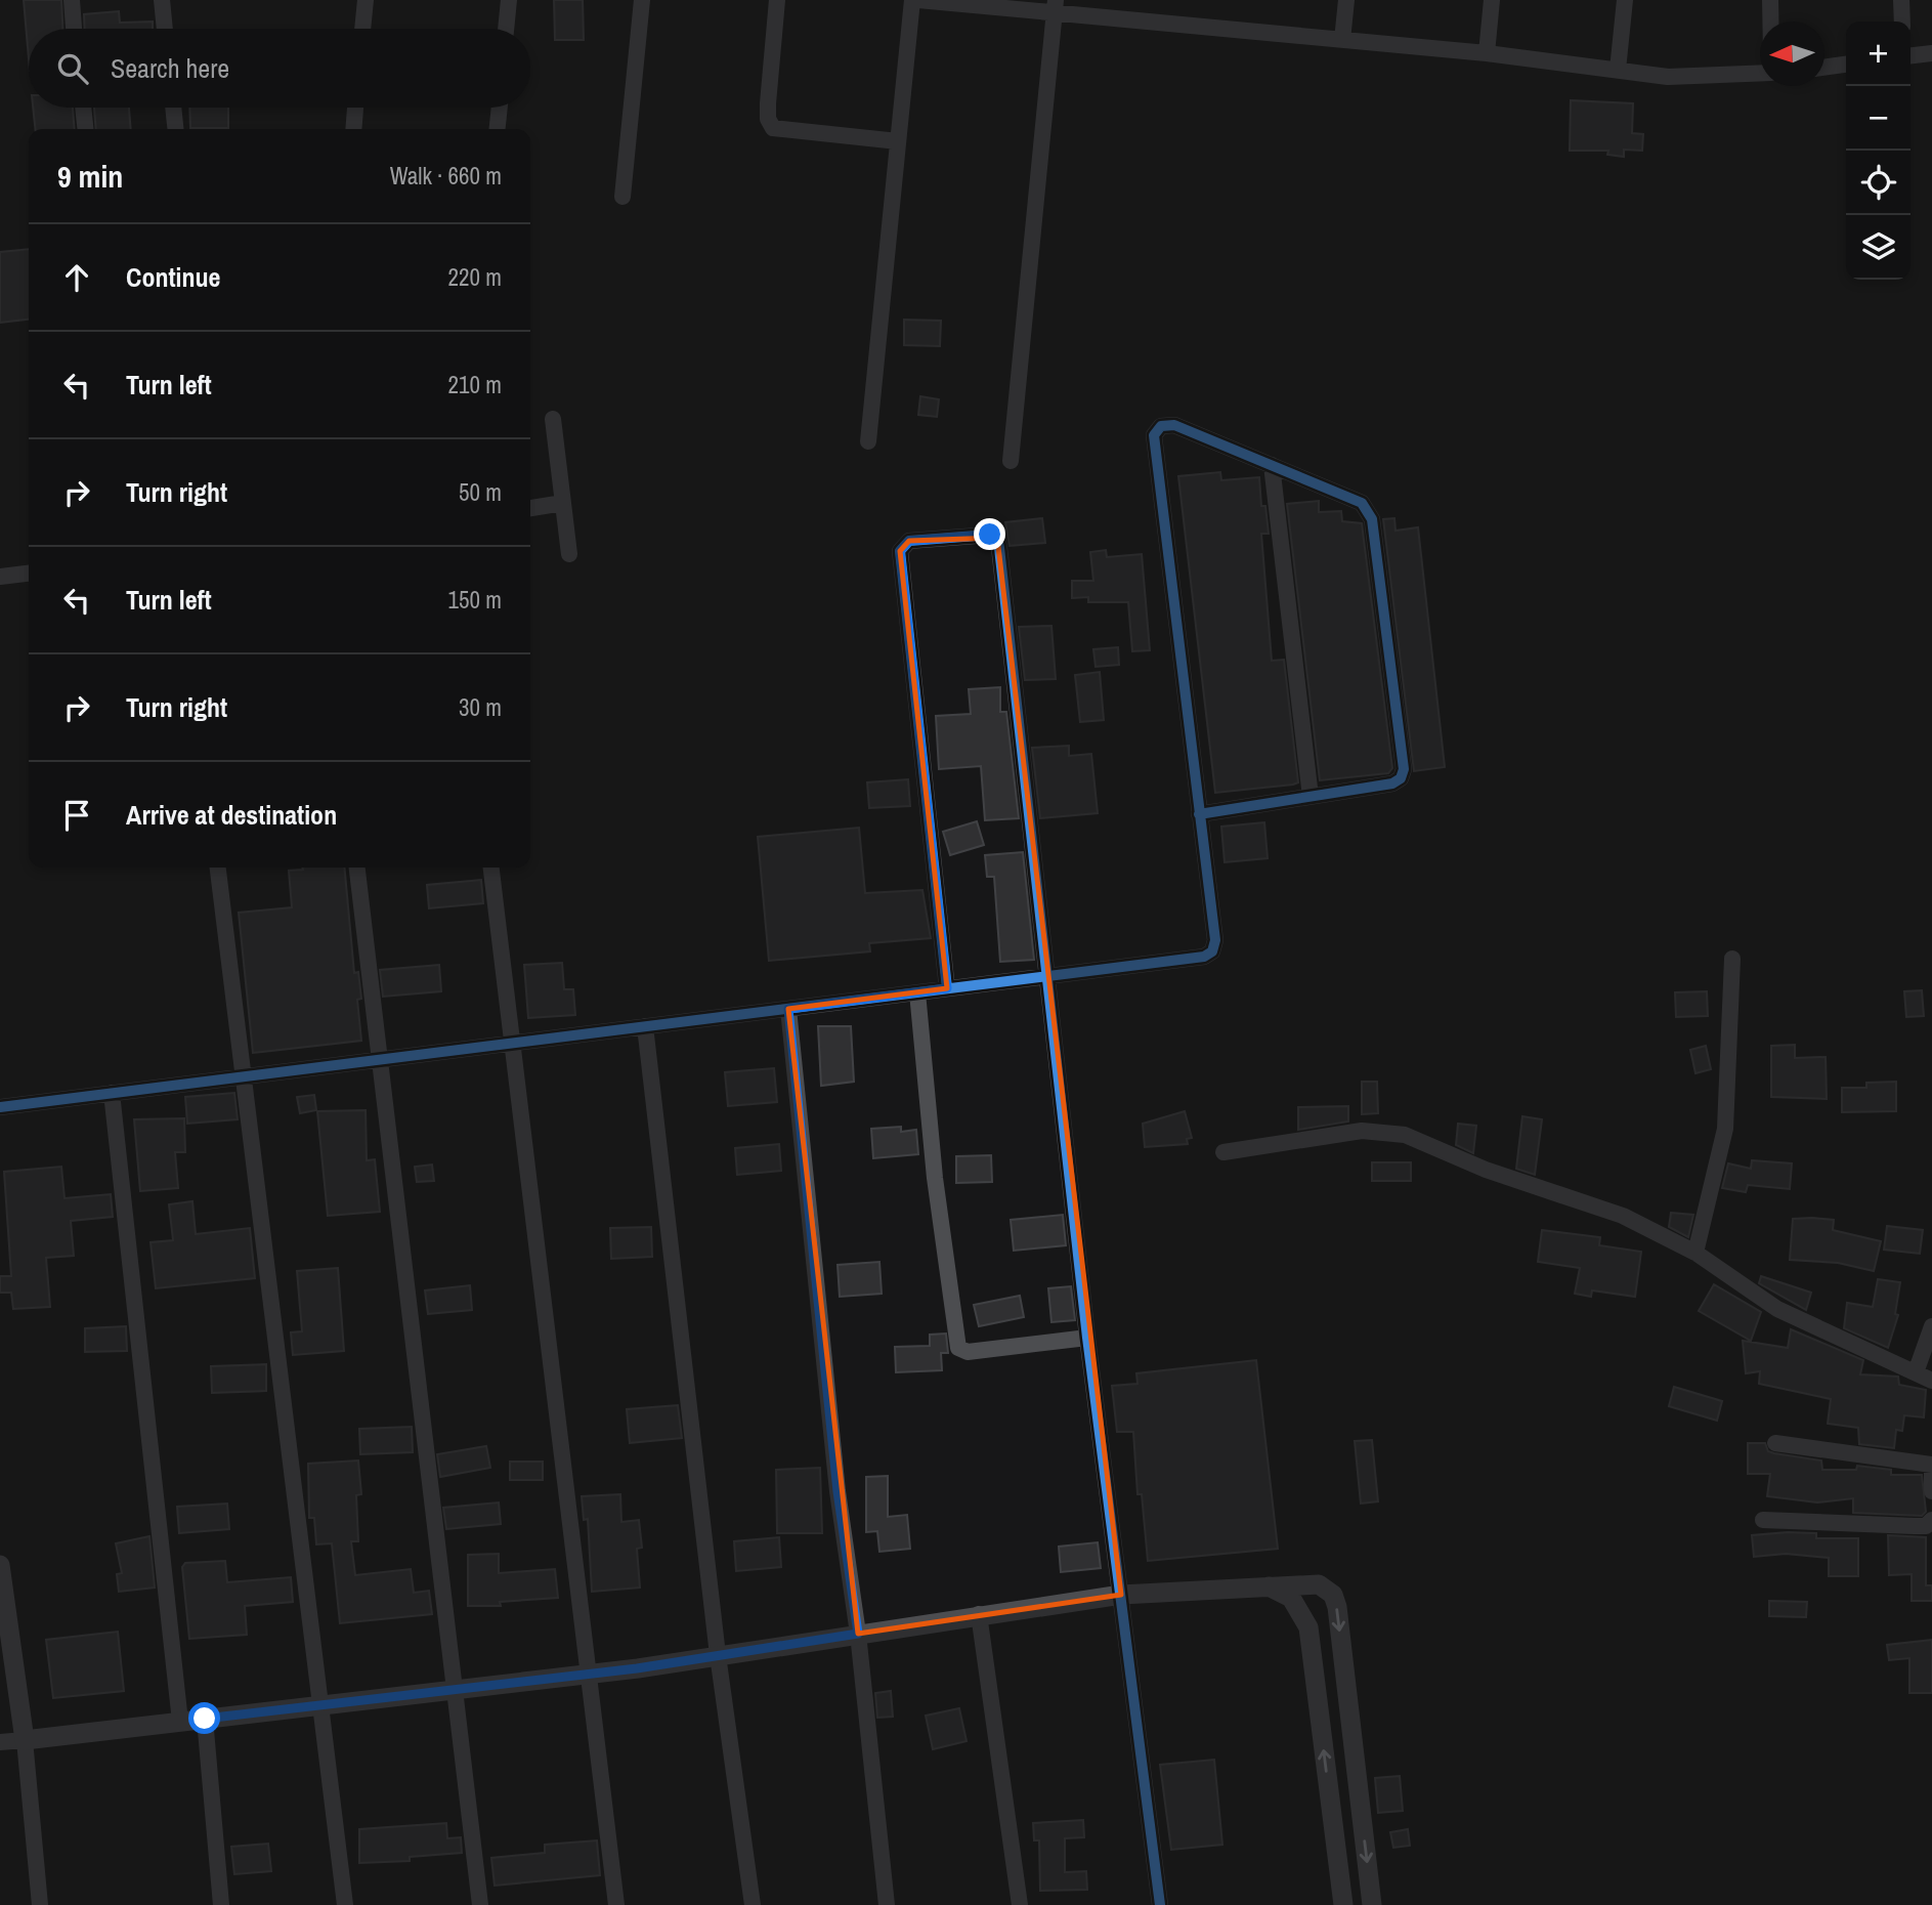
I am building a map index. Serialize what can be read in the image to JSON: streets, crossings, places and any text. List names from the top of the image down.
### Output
{
  "north": "left",
  "page": {
    "map_buttons": ["+", "−"],
    "search": "Search here",
    "heading": ["9 min", "Walk · 660 m"],
    "list": [
      ["Continue", "220 m"],
      ["Turn left", "210 m"],
      ["Turn right", "50 m"],
      ["Turn left", "150 m"],
      ["Turn right", "30 m"],
      "Arrive at destination"
    ]
  }
}
